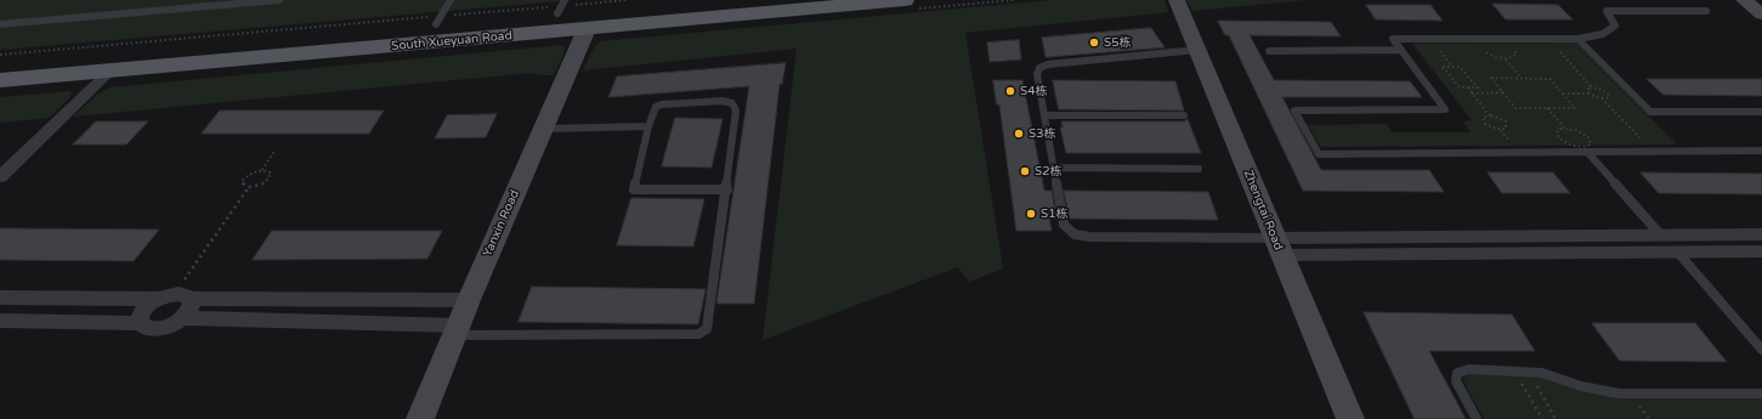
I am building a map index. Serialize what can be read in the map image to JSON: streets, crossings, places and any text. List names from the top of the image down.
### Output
{
  "streets": {
    "main road": ["South Xueyuan Road"],
    "street": ["Zhengtai Road", "Yanxin Road"]
  },
  "crossings": [
    ["South Xueyuan Road", "Yanxin Road"]
  ],
  "places": [
    "S5栋",
    "S4栋",
    "S3栋",
    "S2栋",
    "S1栋"
  ]
}
